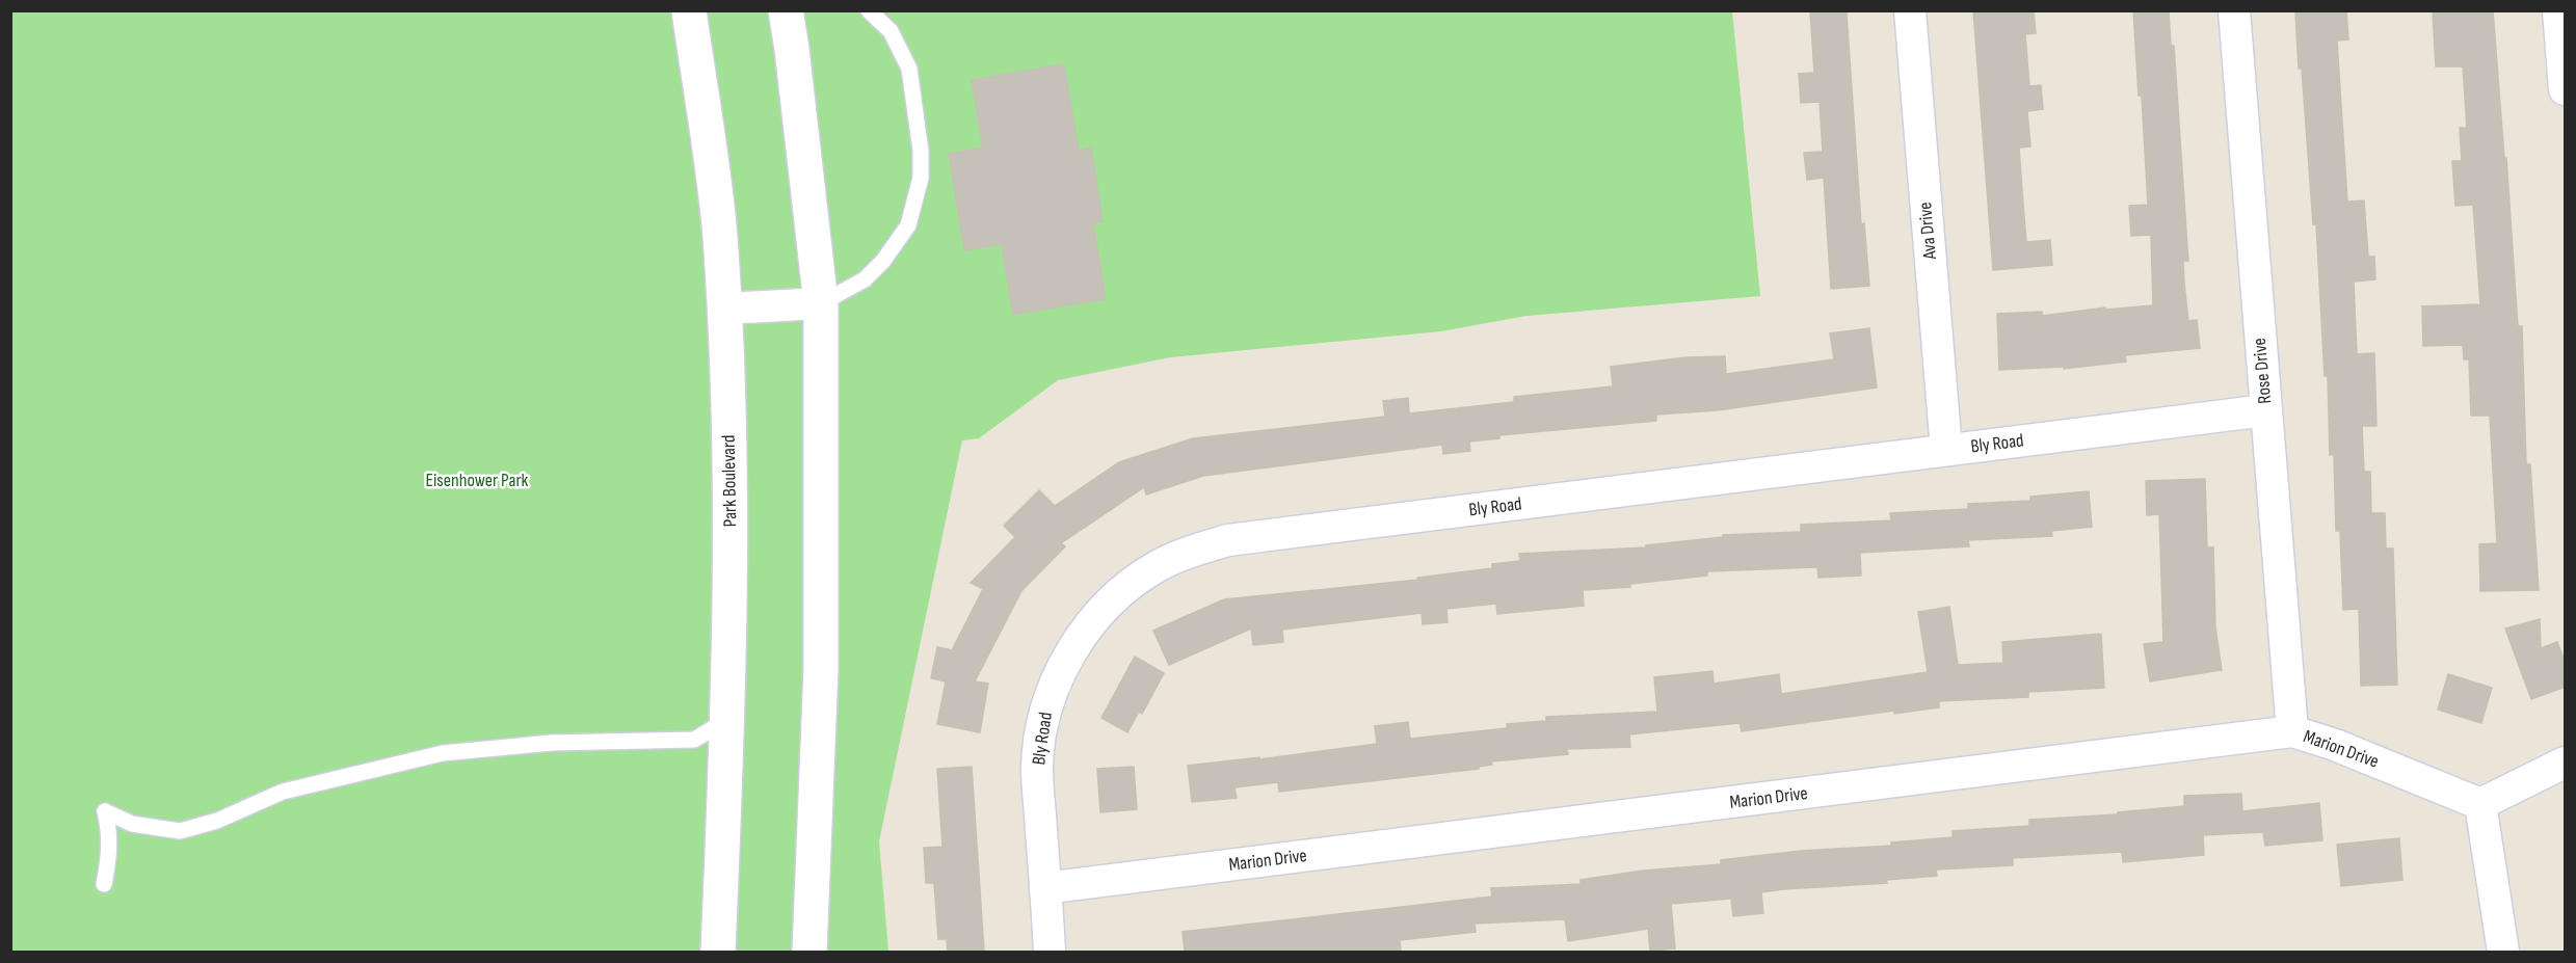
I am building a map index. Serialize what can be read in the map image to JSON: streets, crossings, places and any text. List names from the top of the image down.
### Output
{
  "streets": {
    "street": [
      "Ava Drive",
      "Rose Drive",
      "Bly Road",
      "Park Boulevard",
      "Marion Drive"
    ]
  },
  "crossings": [
    ["Ava Drive", "Bly Road"],
    ["Rose Drive", "Bly Road"],
    ["Rose Drive", "Marion Drive"],
    ["Bly Road", "Marion Drive"]
  ],
  "parks": ["Eisenhower Park"]
}
